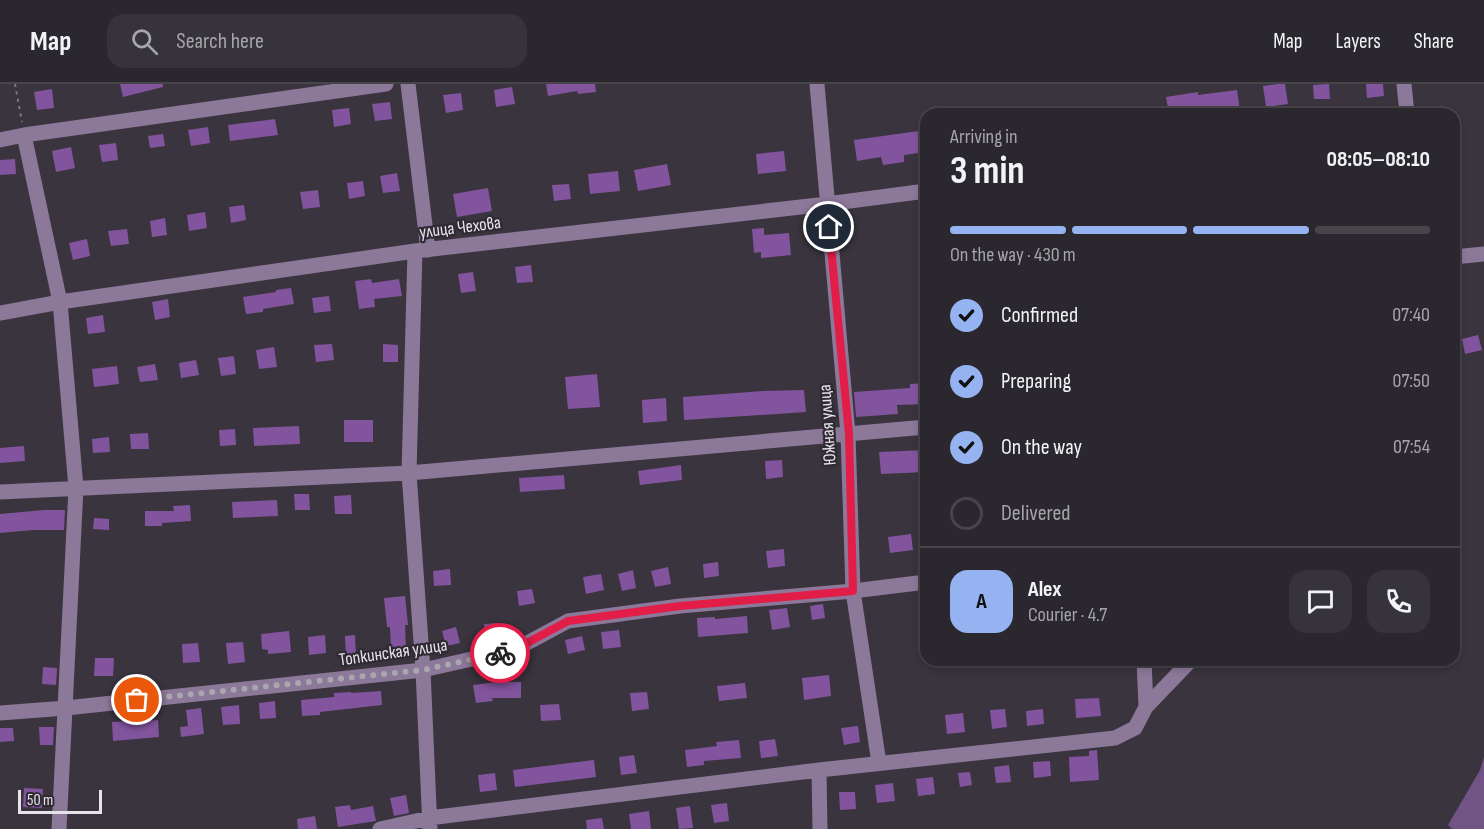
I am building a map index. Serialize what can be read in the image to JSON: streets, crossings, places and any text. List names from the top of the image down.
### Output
{
  "streets": {
    "street": ["улица Чехова", "Южная улица", "Топкинская улица"]
  },
  "crossings": [
    ["улица Чехова", "Южная улица"],
    ["Южная улица", "Топкинская улица"]
  ],
  "scale_bar": "50 m",
  "page": {
    "header": "Map",
    "search": "Search here",
    "nav": ["Map", "Layers", "Share"],
    "heading": ["3 min", "Arriving in", "08:05–08:10"],
    "panel": ["Alex", "Courier · 4.7"],
    "bar": "On the way · 430 m",
    "list": [
      ["Confirmed", "07:40"],
      ["Preparing", "07:50"],
      ["On the way", "07:54"],
      "Delivered"
    ],
    "round": "A",
    "scale": "50 m"
  }
}
